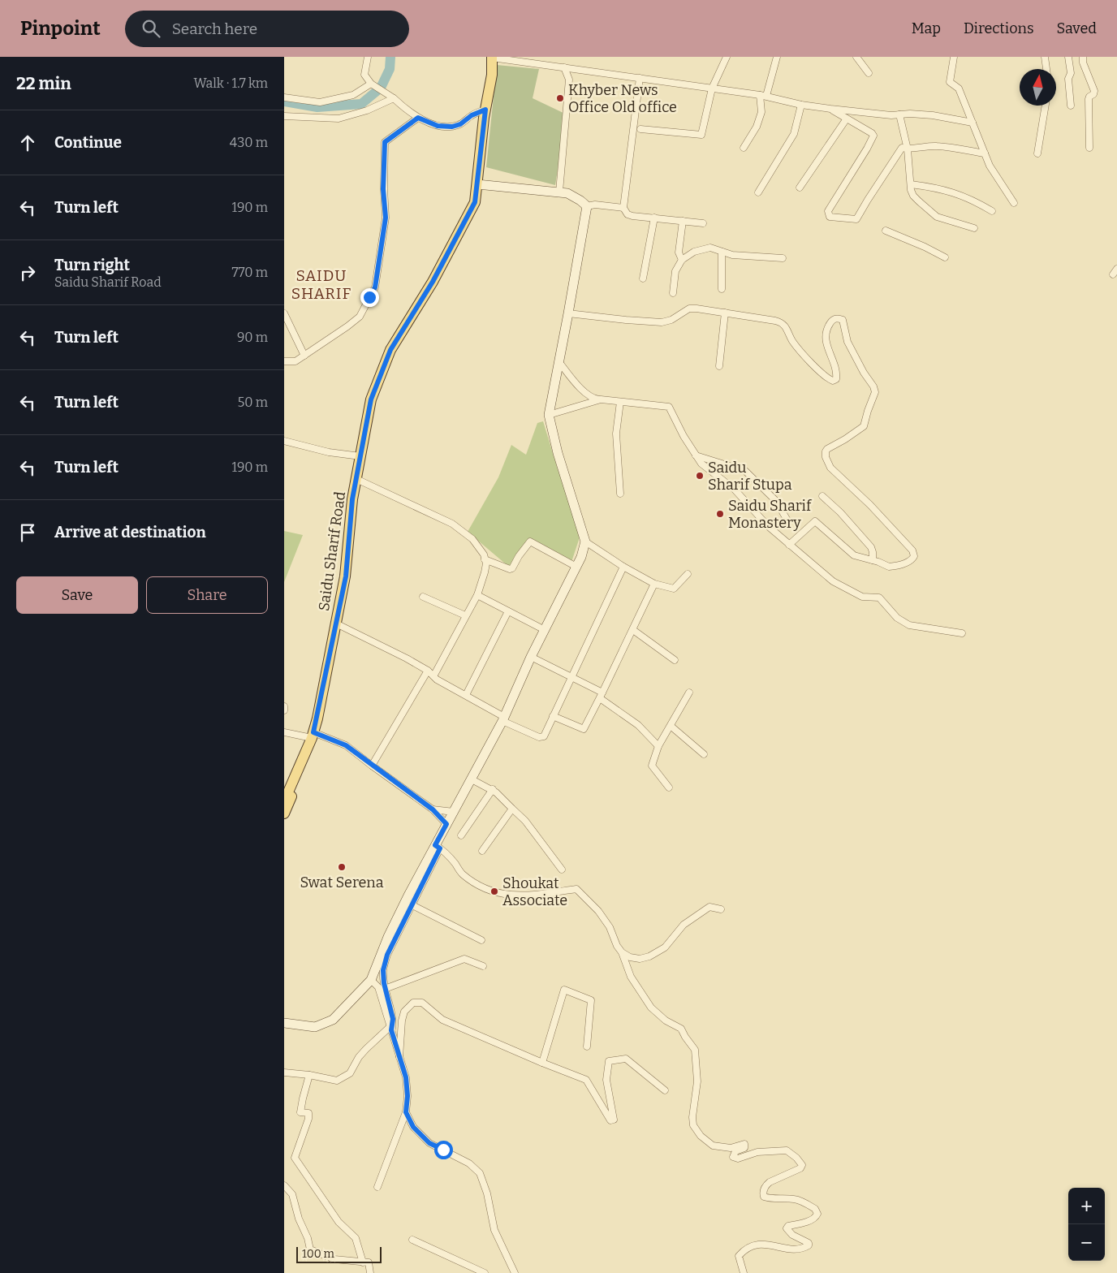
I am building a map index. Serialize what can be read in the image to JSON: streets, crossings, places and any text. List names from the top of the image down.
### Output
{
  "streets": {
    "main road": ["Saidu Sharif Road"]
  },
  "districts": ["SAIDU SHARIF"],
  "places": [
    "Khyber News Office Old office",
    "Saidu Sharif Stupa",
    "Saidu Sharif Monastery",
    "Swat Serena",
    "Shoukat Associate"
  ],
  "scale_bar": "100 m",
  "north": "top",
  "page": {
    "header": "Pinpoint",
    "search": "Search here",
    "nav": ["Map", "Directions", "Saved"],
    "heading": ["22 min", "Walk · 1.7 km"],
    "list": [
      ["Continue", "430 m"],
      ["Turn left", "190 m"],
      ["Turn right", "Saidu Sharif Road", "770 m"],
      ["Turn left", "90 m"],
      ["Turn left", "50 m"],
      ["Turn left", "190 m"],
      "Arrive at destination"
    ],
    "buttons": ["Save", "Share"],
    "map_buttons": ["+", "−"],
    "scale": "100 m"
  }
}
